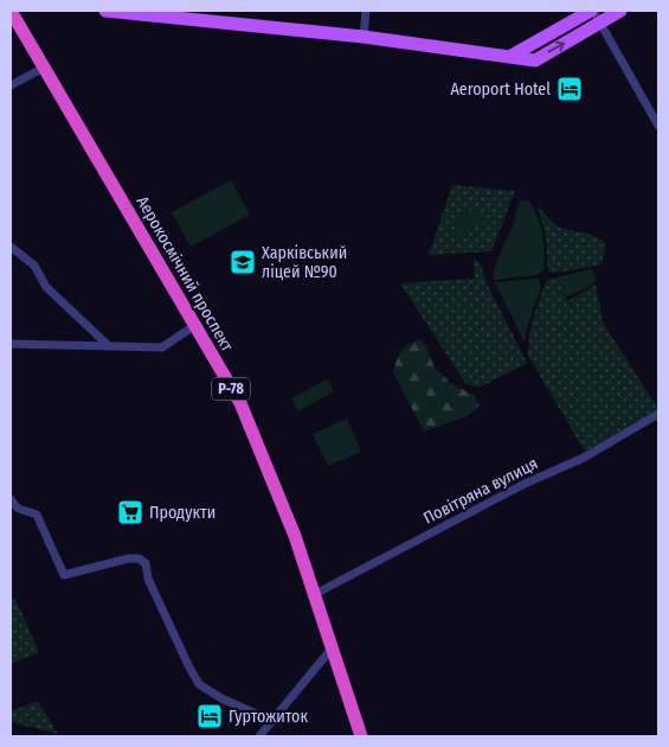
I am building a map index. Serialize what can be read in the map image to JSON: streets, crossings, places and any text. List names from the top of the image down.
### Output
{
  "streets": {
    "highway": ["Аерокосмічний проспект", "Р-78"],
    "street": ["Повітряна вулиця"]
  },
  "crossings": [
    ["Аерокосмічний проспект", "Повітряна вулиця"]
  ],
  "places": {
    "hotel": ["Aeroport Hotel", "Гуртожиток"],
    "school or university": ["Харківський ліцей №90"],
    "supermarket": ["Продукти"]
  }
}
